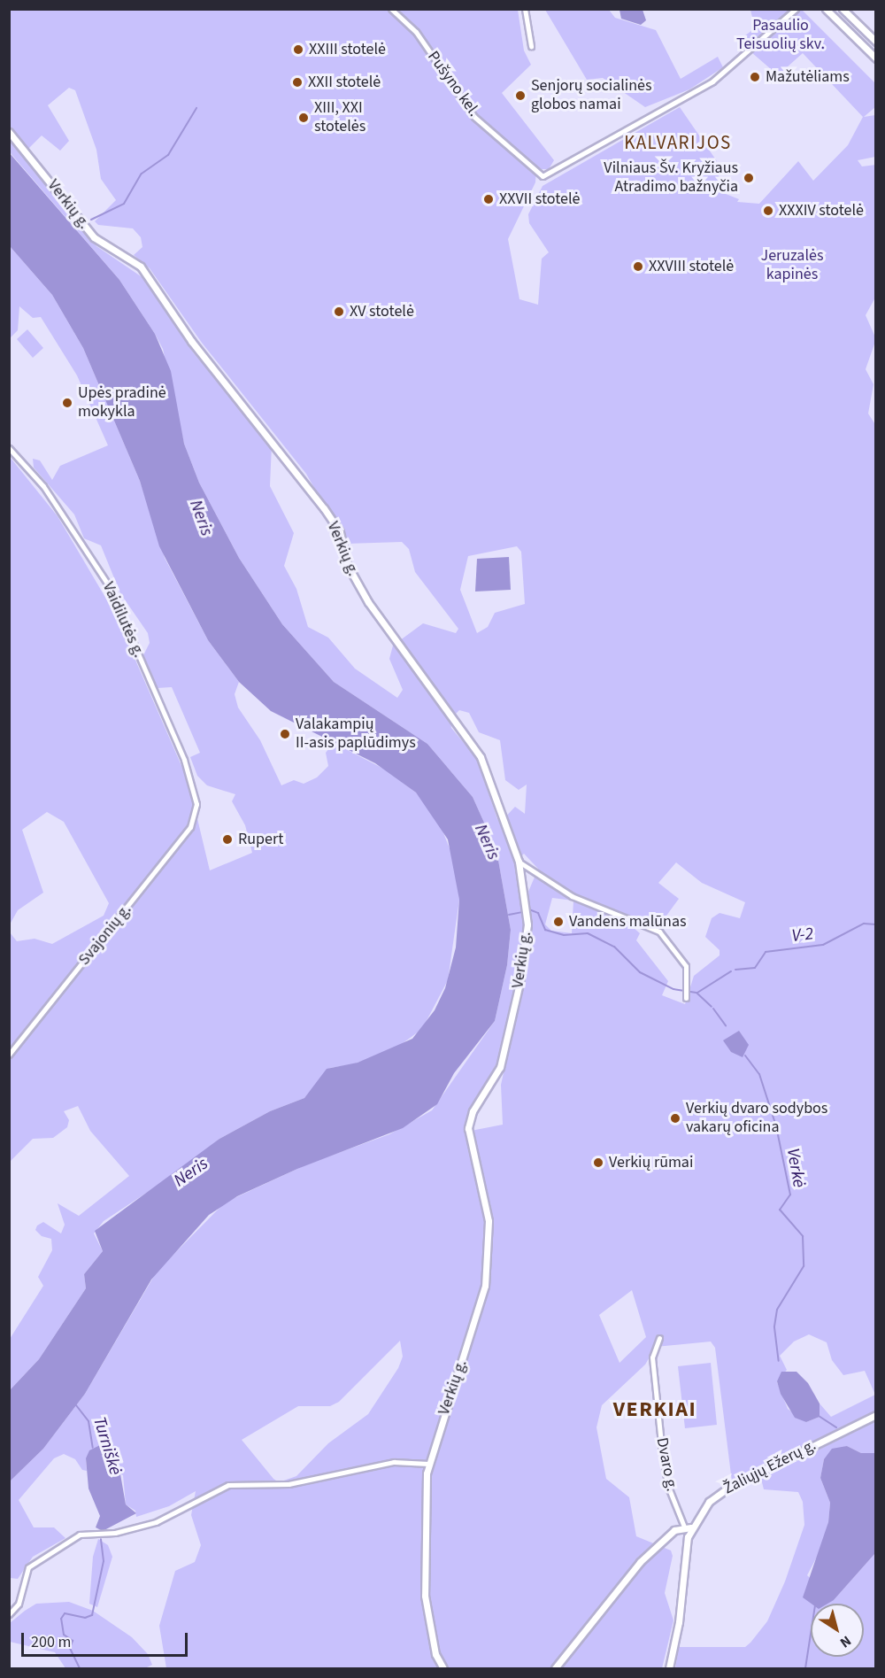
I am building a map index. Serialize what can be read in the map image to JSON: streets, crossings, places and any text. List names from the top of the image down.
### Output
{
  "streets": {
    "main road": ["Verkių g.", "Žaliųjų Ežerų g."],
    "street": [
      "Pušyno kel.",
      "Vaidilutės g.",
      "Svajonių g.",
      "Dvaro g."
    ]
  },
  "crossings": [
    ["Vaidilutės g.", "Svajonių g."],
    ["Dvaro g.", "Žaliųjų Ežerų g."]
  ],
  "districts": ["KALVARIJOS", "VERKIAI"],
  "water": [
    "Neris",
    "V-2",
    "Verkė",
    "Turniškė"
  ],
  "parks": ["Pasaulio Teisuolių skv.", "Jeruzalės kapinės"],
  "places": [
    "XXIII stotelė",
    "Mažutėliams",
    "XXII stotelė",
    "Senjorų socialinės globos namai",
    "XIII, XXI stotelės",
    "Vilniaus Šv. Kryžiaus Atradimo bažnyčia",
    "XXVII stotelė",
    "XXXIV stotelė",
    "XXVIII stotelė",
    "XV stotelė",
    "Upės pradinė mokykla",
    "Valakampių II-asis paplūdimys",
    "Rupert",
    "Vandens malūnas",
    "Verkių dvaro sodybos vakarų oficina",
    "Verkių rūmai"
  ],
  "scale_bar": "200 m",
  "north": "bottom right"
}
